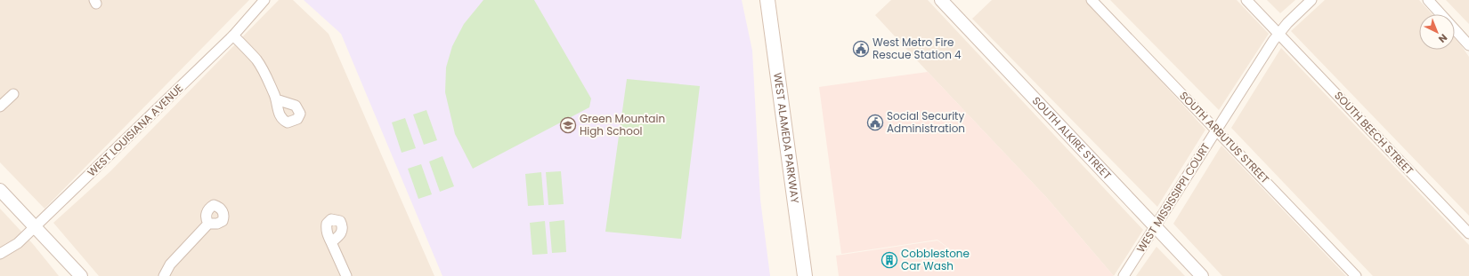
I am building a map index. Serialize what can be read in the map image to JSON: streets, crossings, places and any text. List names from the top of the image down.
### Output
{
  "streets": {
    "main road": ["WEST ALAMEDA PARKWAY"],
    "street": [
      "WEST LOUISIANA AVENUE",
      "SOUTH BEECH STREET",
      "SOUTH ALKIRE STREET",
      "SOUTH ARBUTUS STREET",
      "WEST MISSISSIPPI COURT"
    ]
  },
  "crossings": [
    ["SOUTH BEECH STREET", "WEST MISSISSIPPI COURT"],
    ["SOUTH ALKIRE STREET", "WEST MISSISSIPPI COURT"],
    ["SOUTH ARBUTUS STREET", "WEST MISSISSIPPI COURT"]
  ],
  "places": {
    "public building": ["West Metro Fire Rescue Station 4", "Social Security Administration"],
    "school or university": ["Green Mountain High School"],
    "building": ["Cobblestone Car Wash"]
  },
  "north": "bottom right"
}
